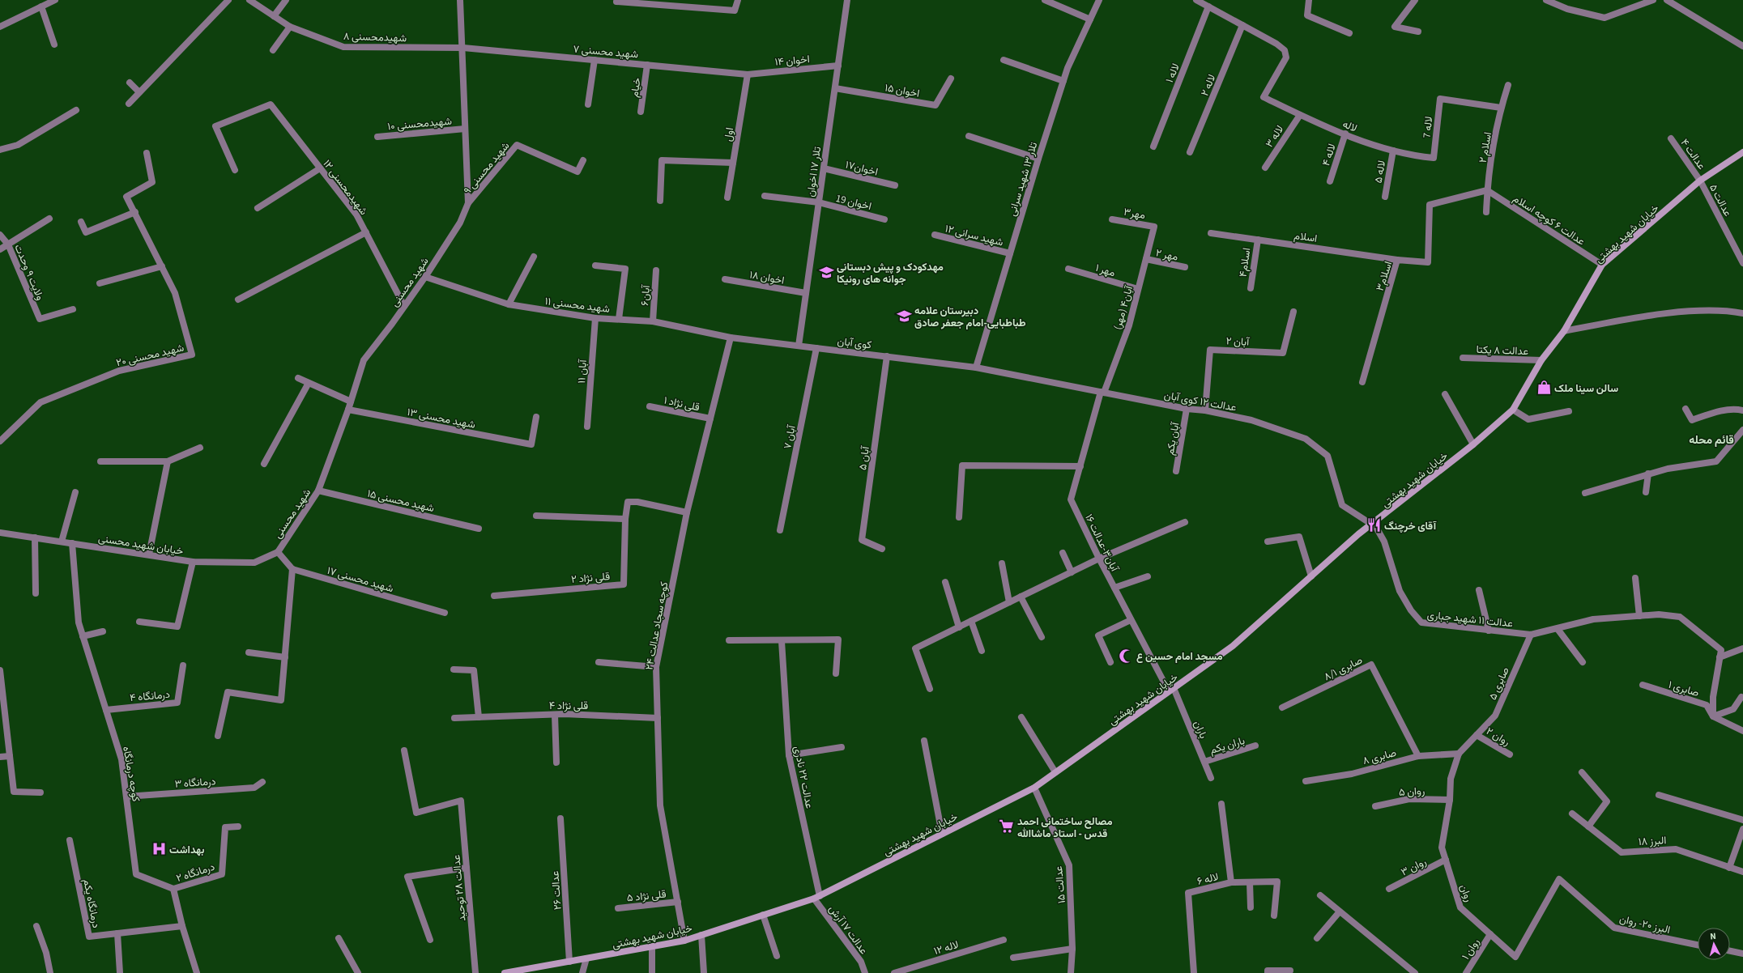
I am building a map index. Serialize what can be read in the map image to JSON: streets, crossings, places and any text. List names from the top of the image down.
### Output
{
  "streets": {
    "main road": ["خیابان شهید بهشتی"],
    "street": [
      "شهیدمحسنی ۸",
      "شهید محسنی ۷",
      "اخوان ۱۴",
      "لاله ۱",
      "لاله ۲",
      "خیام",
      "اخوان ۱۵",
      "شهیدمحسنی ۱۰",
      "لاله",
      "لاله 7",
      "اول",
      "لاله ۳",
      "اسلام ۲",
      "عدالت ۴",
      "لاله ۴",
      "شهید محسنی ۹",
      "اخوان۱۷",
      "تلار ۱۷ اخوان",
      "لاله ۵",
      "تلار ۱۳ شهید سرانی",
      "شهیدمحسنی ۱۲",
      "عدالت ۵",
      "اخوان 19",
      "مهر۳",
      "عدالت ۶ کوچه اسلام",
      "شهید سرانی ۱۲",
      "اسلام",
      "مهر ۲",
      "اسلام۴",
      "مهر ۱",
      "ولایت ۹ وحدت",
      "اسلام۳",
      "اخوان ۱۸",
      "شهید محسنی",
      "آبان۶",
      "شهید محسنی ۱۱",
      "آبان۴ (مهر)",
      "آبان ۲",
      "کوی آبان",
      "عدالت ۸ یکتا",
      "شهید محسنی ۲۰",
      "آبان ۱۱",
      "عدالت ۱۲ کوی آبان",
      "قلی نژاد ۱",
      "شهید محسنی ۱۳",
      "آبان ۷",
      "آبان یکم",
      "آبان ۵",
      "شهید محسنی ۱۵",
      "آبان۳-عدالت ۱۶",
      "خیابان شهید محسنی",
      "قلی نژاد ۲",
      "شهید محسنی ۱۷",
      "عدالت ۱۱ شهید جباری",
      "کوچه سجاد عدالت ۲۴",
      "صابری ۸/۱",
      "صابری ۵",
      "صابری ۱",
      "درمانگاه ۴",
      "قلی نژاد ۴",
      "باران",
      "روان ۲",
      "باران یکم",
      "صابری ۸",
      "کوچه درمانگاه",
      "عدالت ۲۲ نادری",
      "درمانگاه ۳",
      "روان ۵",
      "البرز ۱۸",
      "روان ۳",
      "درمانگاه ۲",
      "لاله ۶",
      "عدالت ۱۵",
      "عدالت ۲۸ توحید",
      "عدالت ۲۶",
      "روان",
      "قلی نژاد ۵",
      "درمانگاه یکم",
      "البرز ۲۰- روان",
      "عدالت ۱۷ آرش",
      "لاله ۱۲",
      "روان ۱"
    ]
  },
  "crossings": [
    ["شهیدمحسنی ۸", "شهید محسنی ۷"],
    ["شهیدمحسنی ۸", "شهید محسنی"],
    ["شهید محسنی ۷", "اخوان ۱۴"],
    ["شهید محسنی ۷", "خیام"],
    ["شهید محسنی ۷", "اول"],
    ["شهید محسنی ۷", "شهید محسنی"],
    ["اخوان ۱۴", "اول"],
    ["اخوان ۱۴", "تلار ۱۷ اخوان"],
    ["لاله ۲", "لاله"],
    ["اخوان ۱۵", "تلار ۱۷ اخوان"],
    ["شهیدمحسنی ۱۰", "شهید محسنی"],
    ["لاله", "لاله 7"],
    ["لاله", "لاله ۳"],
    ["لاله", "لاله ۴"],
    ["لاله", "لاله ۵"],
    ["لاله 7", "اسلام ۲"],
    ["اسلام ۲", "عدالت ۶ کوچه اسلام"],
    ["اسلام ۲", "اسلام۳"],
    ["عدالت ۴", "عدالت ۵"],
    ["عدالت ۴", "خیابان شهید بهشتی"],
    ["شهید محسنی ۹", "شهید محسنی"],
    ["اخوان۱۷", "تلار ۱۷ اخوان"],
    ["تلار ۱۷ اخوان", "اخوان 19"],
    ["تلار ۱۷ اخوان", "اخوان ۱۸"],
    ["تلار ۱۷ اخوان", "کوی آبان"],
    ["تلار ۱۳ شهید سرانی", "شهید سرانی ۱۲"],
    ["تلار ۱۳ شهید سرانی", "کوی آبان"],
    ["تلار ۱۳ شهید سرانی", "عدالت ۱۲ کوی آبان"],
    ["شهیدمحسنی ۱۲", "شهید محسنی"],
    ["عدالت ۵", "خیابان شهید بهشتی"],
    ["مهر۳", "آبان۴ (مهر)"],
    ["عدالت ۶ کوچه اسلام", "خیابان شهید بهشتی"],
    ["عدالت ۶ کوچه اسلام", "اسلام۳"],
    ["خیابان شهید بهشتی", "عدالت ۸ یکتا"],
    ["خیابان شهید بهشتی", "عدالت ۱۲ کوی آبان"],
    ["خیابان شهید بهشتی", "آبان۳-عدالت ۱۶"],
    ["خیابان شهید بهشتی", "عدالت ۱۱ شهید جباری"],
    ["خیابان شهید بهشتی", "کوچه سجاد عدالت ۲۴"],
    ["خیابان شهید بهشتی", "باران"],
    ["خیابان شهید بهشتی", "عدالت ۲۲ نادری"],
    ["خیابان شهید بهشتی", "عدالت ۱۵"],
    ["خیابان شهید بهشتی", "عدالت ۲۶"],
    ["خیابان شهید بهشتی", "عدالت ۱۷ آرش"],
    ["اسلام", "اسلام۴"],
    ["اسلام", "اسلام۳"],
    ["مهر ۲", "آبان۴ (مهر)"],
    ["مهر ۱", "آبان۴ (مهر)"],
    ["شهید محسنی", "شهید محسنی ۱۱"],
    ["شهید محسنی", "شهید محسنی ۱۳"],
    ["شهید محسنی", "شهید محسنی ۱۵"],
    ["شهید محسنی", "خیابان شهید محسنی"],
    ["آبان۶", "شهید محسنی ۱۱"],
    ["شهید محسنی ۱۱", "کوی آبان"],
    ["شهید محسنی ۱۱", "آبان ۱۱"],
    ["شهید محسنی ۱۱", "کوچه سجاد عدالت ۲۴"],
    ["آبان۴ (مهر)", "عدالت ۱۲ کوی آبان"],
    ["آبان۴ (مهر)", "آبان۳-عدالت ۱۶"],
    ["آبان ۲", "عدالت ۱۲ کوی آبان"],
    ["کوی آبان", "عدالت ۱۲ کوی آبان"],
    ["کوی آبان", "آبان ۷"],
    ["کوی آبان", "آبان ۵"],
    ["کوی آبان", "کوچه سجاد عدالت ۲۴"],
    ["عدالت ۱۲ کوی آبان", "آبان یکم"],
    ["عدالت ۱۲ کوی آبان", "آبان۳-عدالت ۱۶"],
    ["عدالت ۱۲ کوی آبان", "عدالت ۱۱ شهید جباری"],
    ["قلی نژاد ۱", "کوچه سجاد عدالت ۲۴"],
    ["آبان۳-عدالت ۱۶", "باران"],
    ["خیابان شهید محسنی", "کوچه درمانگاه"],
    ["قلی نژاد ۲", "کوچه سجاد عدالت ۲۴"],
    ["عدالت ۱۱ شهید جباری", "صابری ۵"],
    ["کوچه سجاد عدالت ۲۴", "قلی نژاد ۴"],
    ["کوچه سجاد عدالت ۲۴", "قلی نژاد ۵"],
    ["صابری ۸/۱", "صابری ۸"],
    ["صابری ۵", "روان ۲"],
    ["صابری ۵", "روان"],
    ["درمانگاه ۴", "کوچه درمانگاه"],
    ["باران", "باران یکم"],
    ["روان ۲", "روان"],
    ["صابری ۸", "روان"],
    ["کوچه درمانگاه", "درمانگاه ۳"],
    ["کوچه درمانگاه", "درمانگاه ۲"],
    ["عدالت ۲۲ نادری", "عدالت ۱۷ آرش"],
    ["روان ۵", "روان"],
    ["روان ۳", "روان"],
    ["روان", "البرز ۲۰- روان"],
    ["روان", "روان ۱"]
  ],
  "districts": ["قائم محله"],
  "places": {
    "school or university": ["مهدکودک و پیش دبستانی جوانه های رونیکا", "دبیرستان علامه طباطبایی-امام جعفر صادق"],
    "shop": ["سالن سینا ملک"],
    "restaurant": ["آقای خرچنگ"],
    "mosque": ["مسجد امام حسین ع"],
    "supermarket": ["مصالح ساختمانی احمد قدس - استاد ماشاالله"],
    "hospital": ["بهداشت"]
  },
  "north": "top"
}
